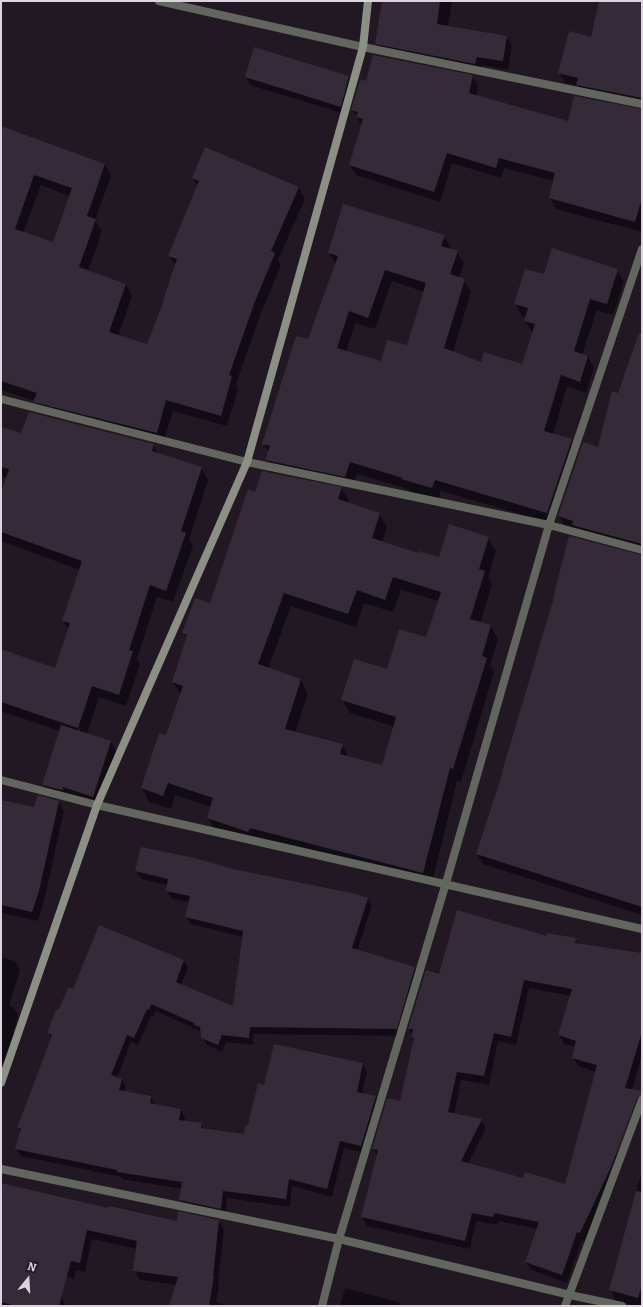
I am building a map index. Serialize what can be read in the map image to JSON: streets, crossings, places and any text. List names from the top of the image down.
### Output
{
  "north": "top"
}
